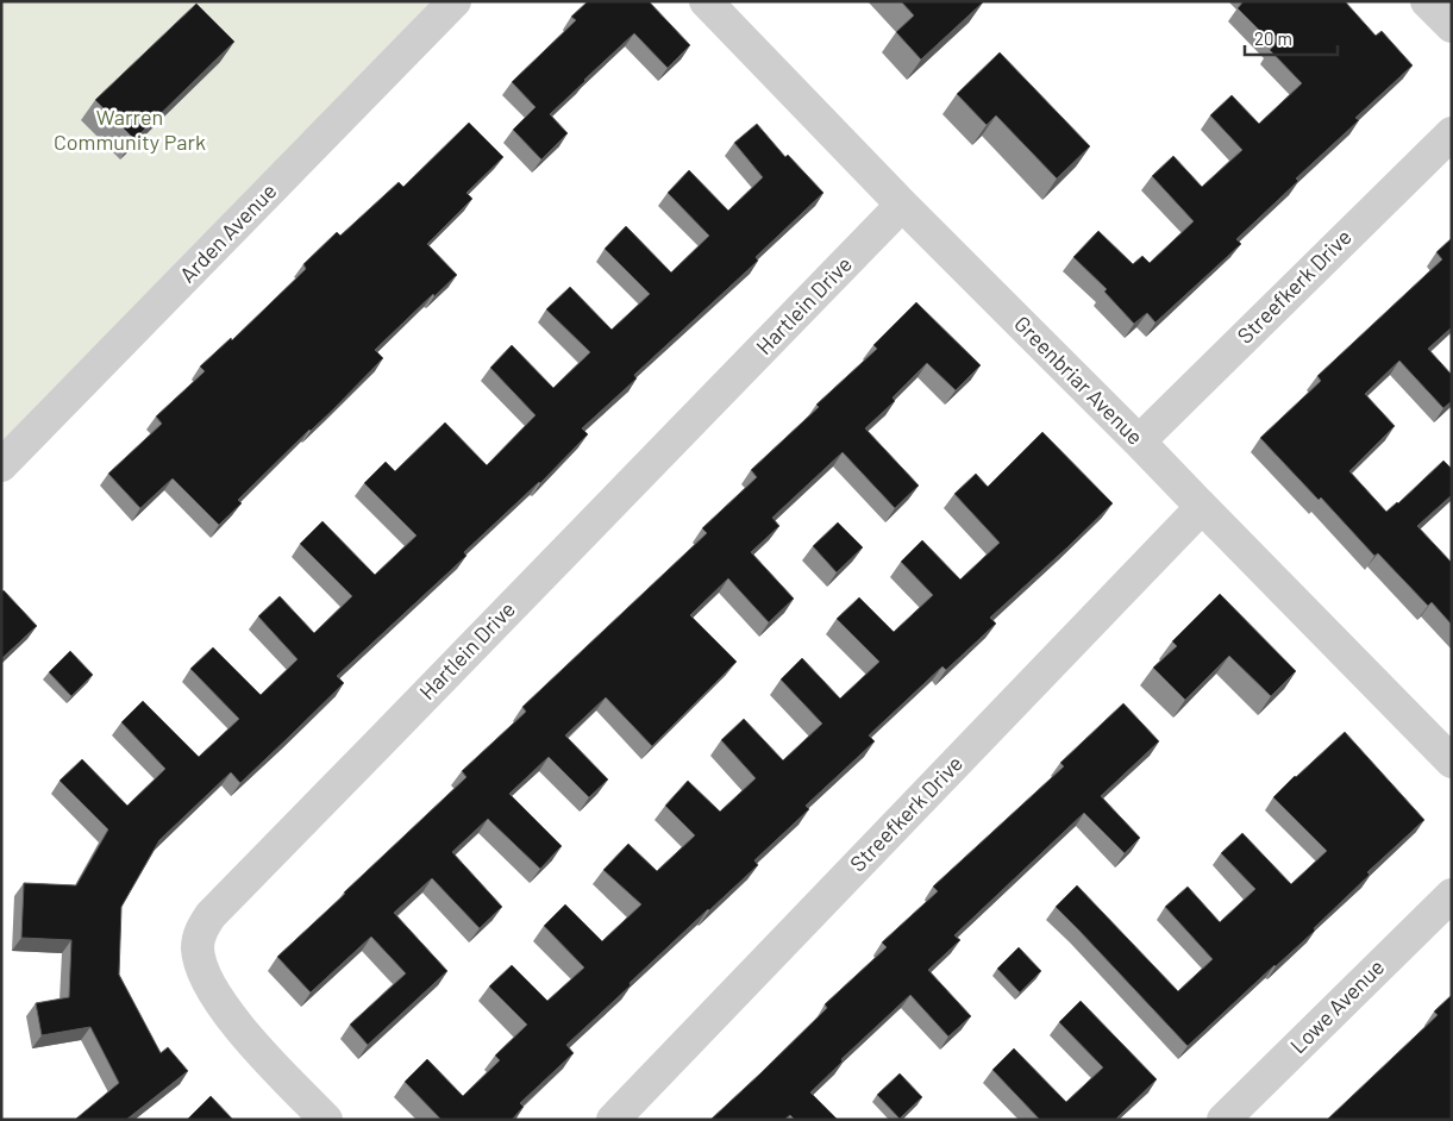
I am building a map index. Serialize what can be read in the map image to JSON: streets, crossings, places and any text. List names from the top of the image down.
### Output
{
  "streets": {
    "street": [
      "Arden Avenue",
      "Streefkerk Drive",
      "Hartlein Drive",
      "Greenbriar Avenue",
      "Lowe Avenue"
    ]
  },
  "crossings": [
    ["Streefkerk Drive", "Greenbriar Avenue"],
    ["Hartlein Drive", "Greenbriar Avenue"]
  ],
  "parks": ["Warren Community Park"],
  "scale_bar": "20 m"
}
